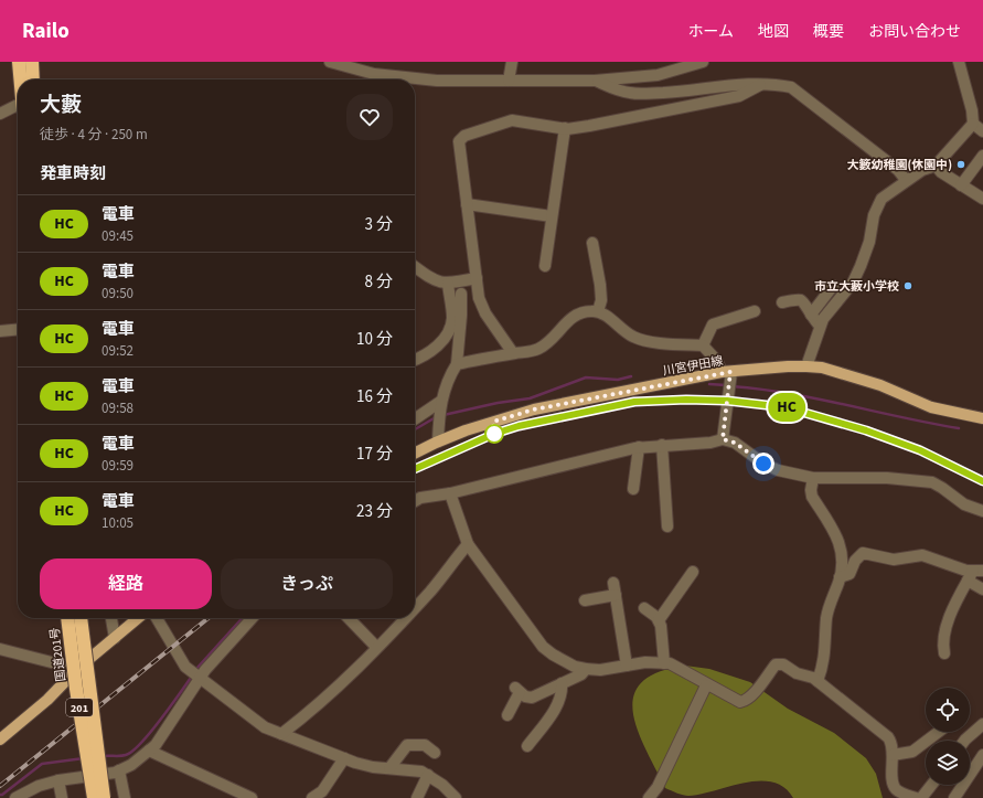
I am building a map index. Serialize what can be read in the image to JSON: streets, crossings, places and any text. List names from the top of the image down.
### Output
{
  "streets": {
    "highway": ["国道201号", "201"],
    "main road": ["川宮伊田線"]
  },
  "places": ["大籔幼稚園(休園中)", "市立大藪小学校"],
  "page": {
    "header": "Railo",
    "nav": [
      "ホーム",
      "地図",
      "概要",
      "お問い合わせ"
    ],
    "on_map": "HC",
    "heading": [
      ["大藪", "徒歩 · 4 分 · 250 m"],
      "発車時刻"
    ],
    "list": [
      {
        "mark": "HC",
        "name": "電車",
        "note": "09:45",
        "value": "3 分"
      },
      {
        "mark": "HC",
        "name": "電車",
        "note": "09:50",
        "value": "8 分"
      },
      {
        "mark": "HC",
        "name": "電車",
        "note": "09:52",
        "value": "10 分"
      },
      {
        "mark": "HC",
        "name": "電車",
        "note": "09:58",
        "value": "16 分"
      },
      {
        "mark": "HC",
        "name": "電車",
        "note": "09:59",
        "value": "17 分"
      },
      {
        "mark": "HC",
        "name": "電車",
        "note": "10:05",
        "value": "23 分"
      }
    ],
    "buttons": ["経路", "きっぷ"]
  }
}
